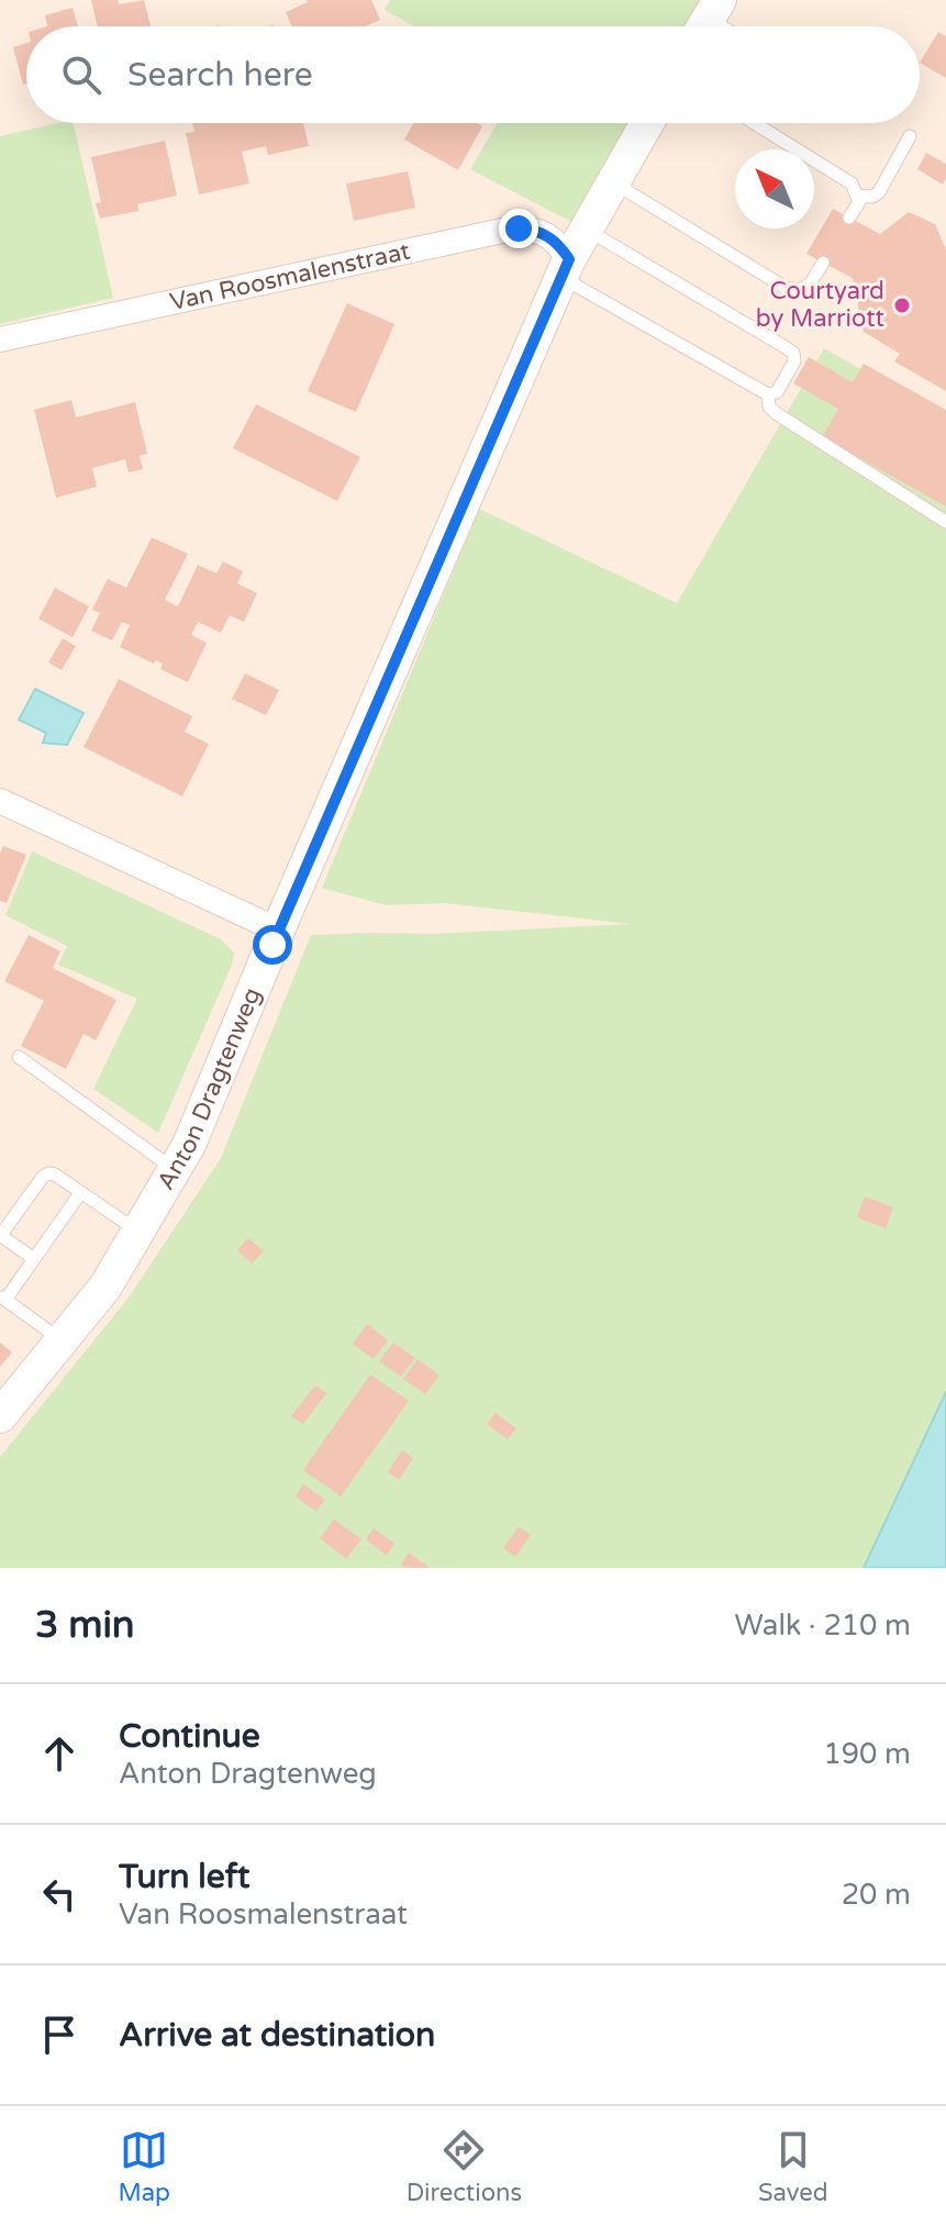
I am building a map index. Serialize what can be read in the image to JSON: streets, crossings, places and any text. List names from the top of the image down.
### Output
{
  "streets": {
    "main road": ["Anton Dragtenweg"],
    "street": ["Van Roosmalenstraat"]
  },
  "crossings": [
    ["Van Roosmalenstraat", "Anton Dragtenweg"]
  ],
  "places": ["Courtyard by Marriott"],
  "north": "top left",
  "page": {
    "search": "Search here",
    "heading": ["3 min", "Walk · 210 m"],
    "list": [
      ["Continue", "Anton Dragtenweg", "190 m"],
      ["Turn left", "Van Roosmalenstraat", "20 m"],
      "Arrive at destination"
    ],
    "nav": ["Map", "Directions", "Saved"]
  }
}
